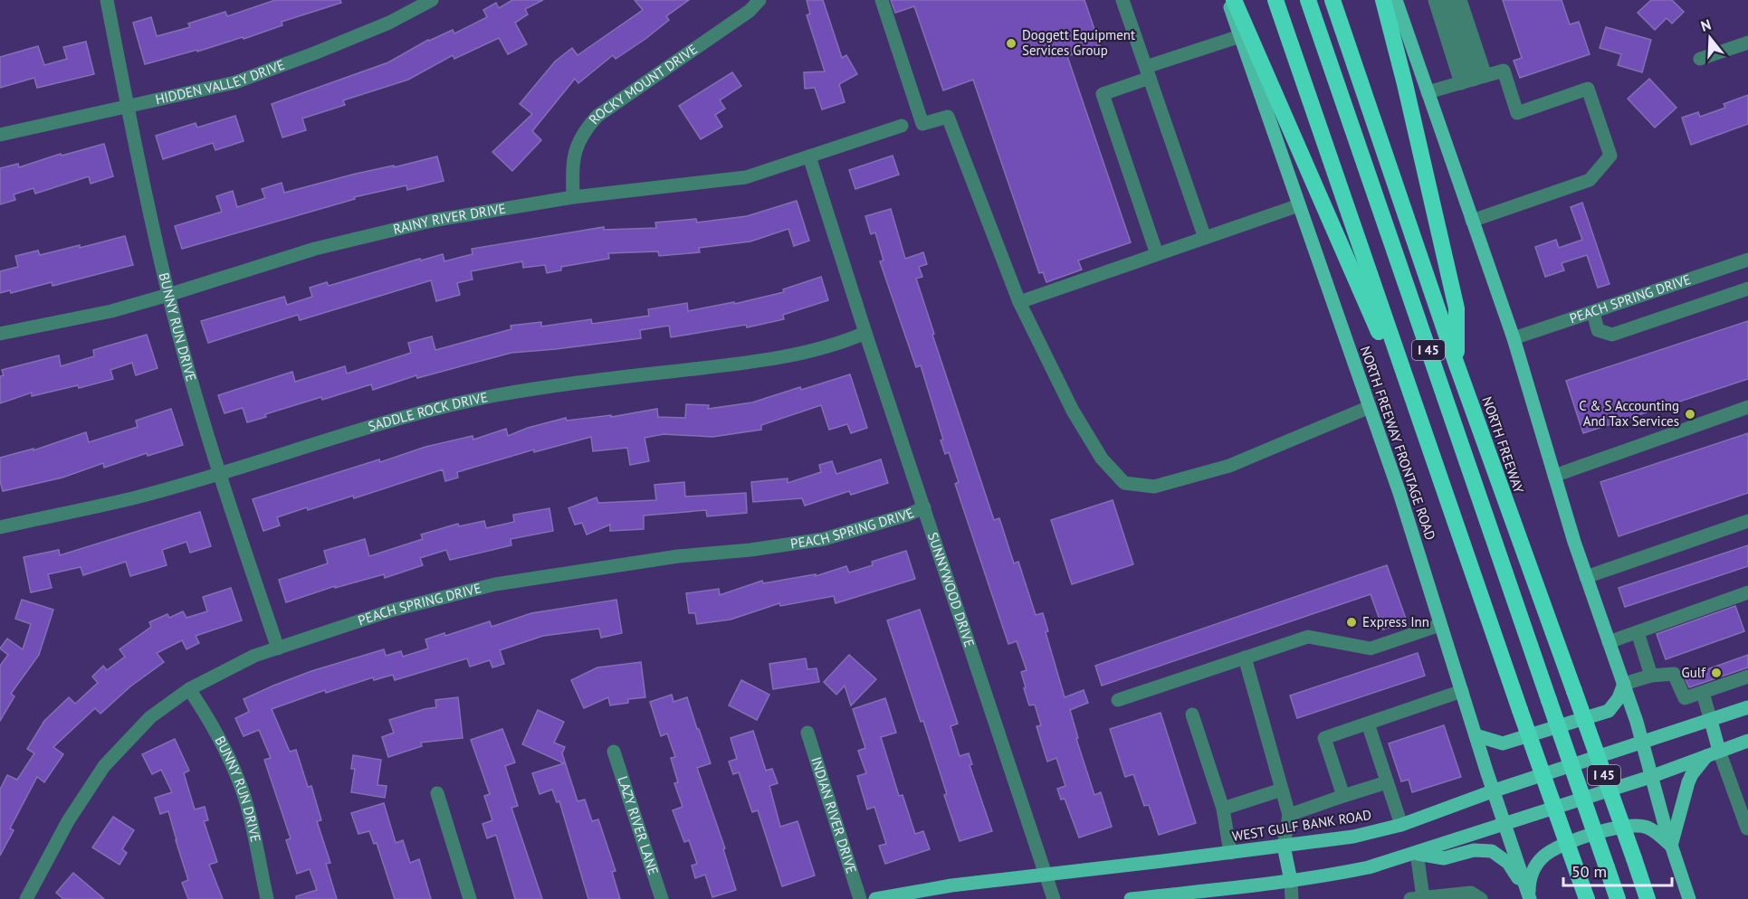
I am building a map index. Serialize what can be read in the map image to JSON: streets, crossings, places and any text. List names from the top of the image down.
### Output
{
  "streets": {
    "highway": ["I 45", "NORTH FREEWAY"],
    "main road": ["NORTH FREEWAY FRONTAGE ROAD", "WEST GULF BANK ROAD"],
    "street": [
      "HIDDEN VALLEY DRIVE",
      "ROCKY MOUNT DRIVE",
      "RAINY RIVER DRIVE",
      "PEACH SPRING DRIVE",
      "BUNNY RUN DRIVE",
      "SADDLE ROCK DRIVE",
      "SUNNYWOOD DRIVE",
      "INDIAN RIVER DRIVE",
      "LAZY RIVER LANE"
    ]
  },
  "crossings": [
    ["HIDDEN VALLEY DRIVE", "BUNNY RUN DRIVE"],
    ["ROCKY MOUNT DRIVE", "RAINY RIVER DRIVE"],
    ["RAINY RIVER DRIVE", "BUNNY RUN DRIVE"],
    ["RAINY RIVER DRIVE", "SUNNYWOOD DRIVE"],
    ["PEACH SPRING DRIVE", "BUNNY RUN DRIVE"],
    ["PEACH SPRING DRIVE", "SUNNYWOOD DRIVE"],
    ["BUNNY RUN DRIVE", "SADDLE ROCK DRIVE"],
    ["SADDLE ROCK DRIVE", "SUNNYWOOD DRIVE"],
    ["NORTH FREEWAY FRONTAGE ROAD", "WEST GULF BANK ROAD"],
    ["SUNNYWOOD DRIVE", "WEST GULF BANK ROAD"]
  ],
  "places": [
    "Doggett Equipment Services Group",
    "C & S Accounting And Tax Services",
    "Express Inn",
    "Gulf"
  ],
  "scale_bar": "50 m",
  "north": "top"
}
